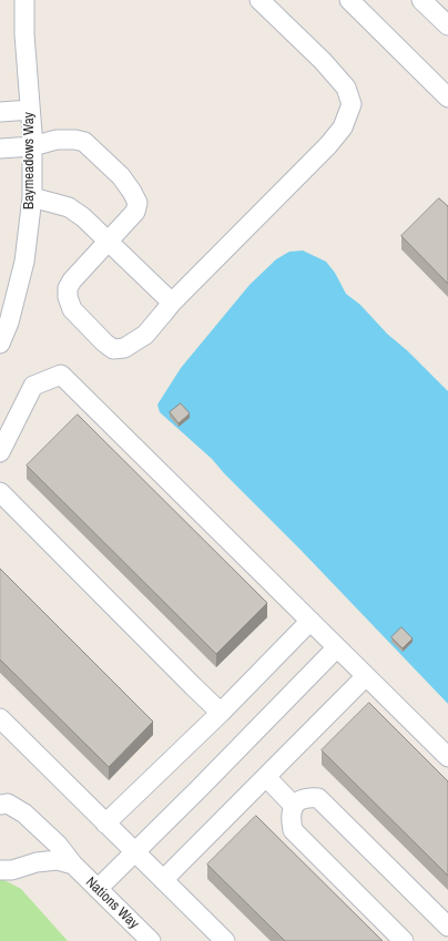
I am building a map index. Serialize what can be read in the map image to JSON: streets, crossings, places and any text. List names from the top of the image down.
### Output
{
  "streets": {
    "street": ["Baymeadows Way", "Nations Way"]
  }
}
